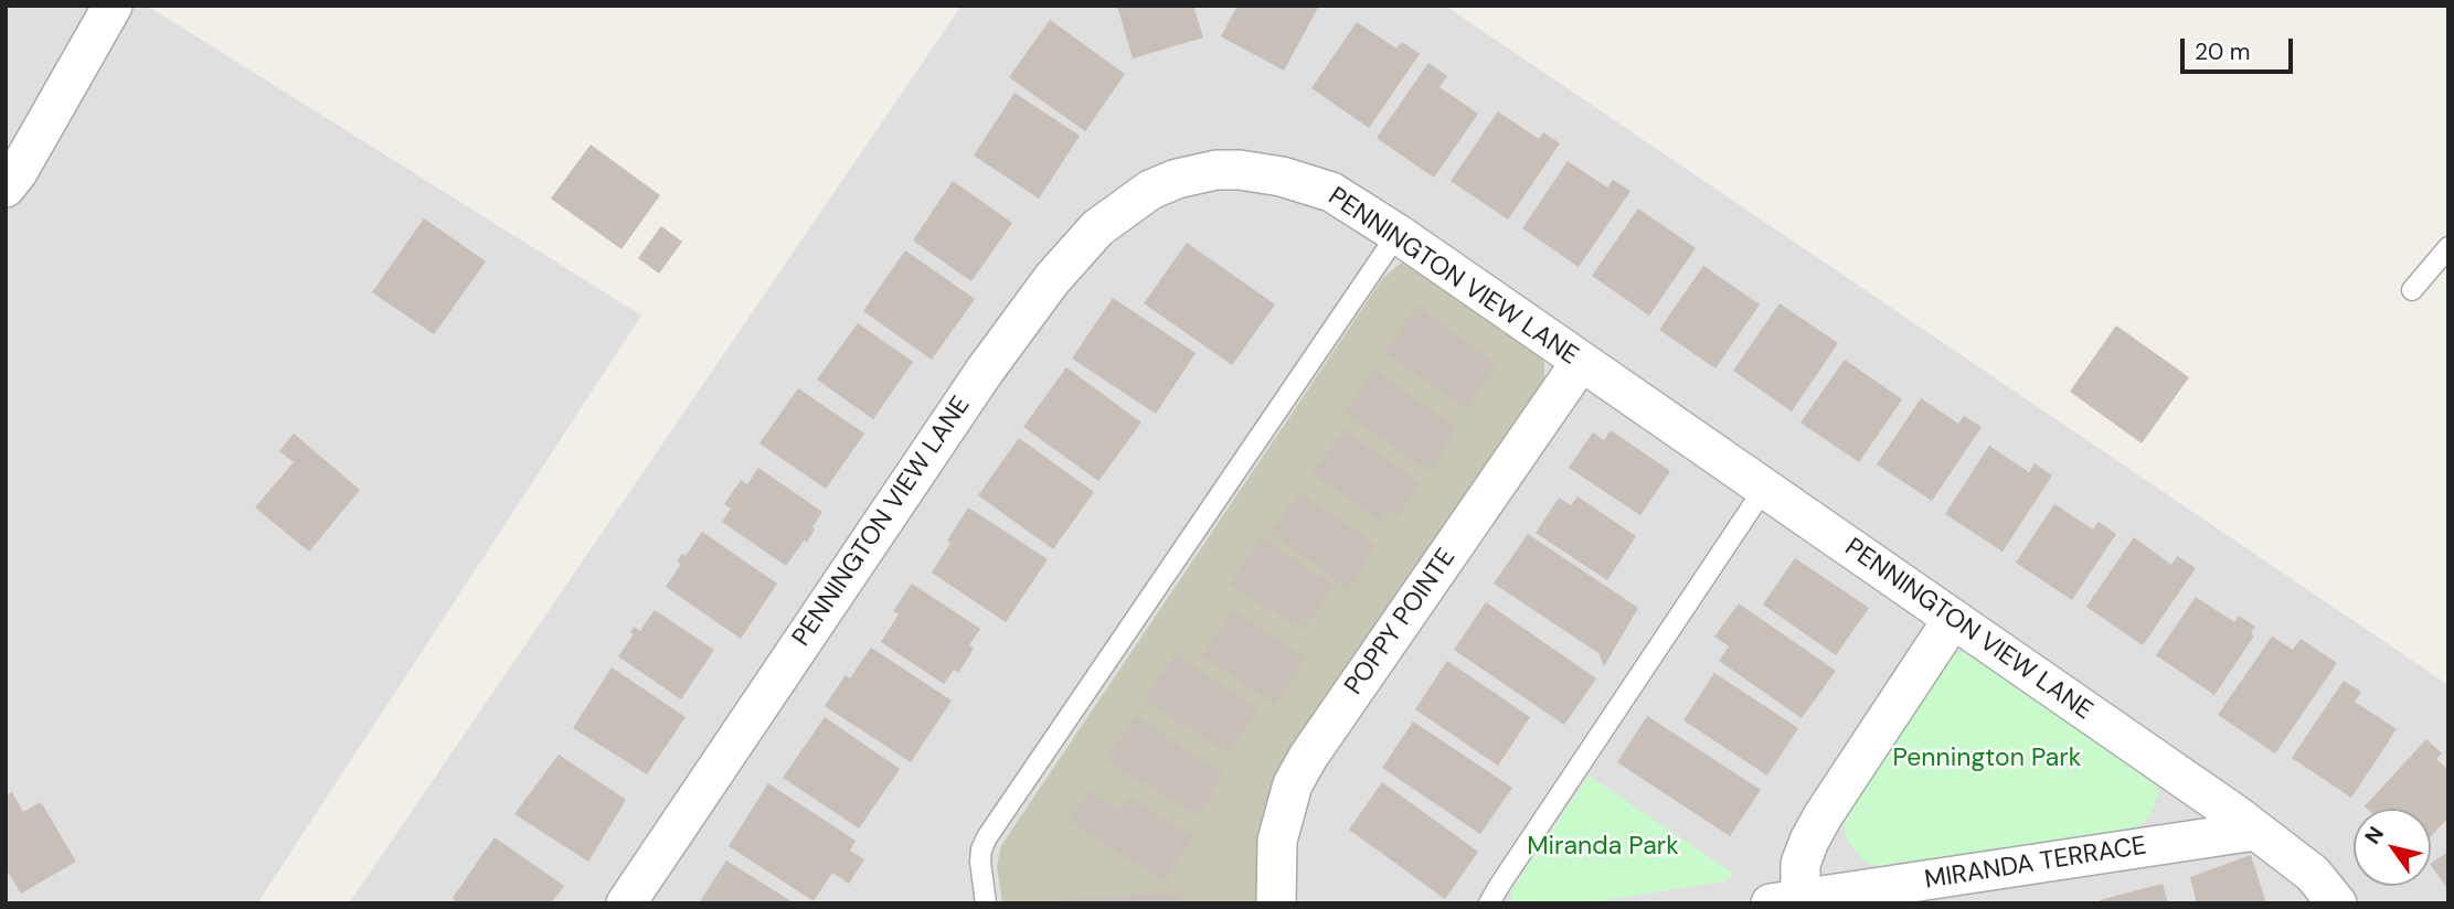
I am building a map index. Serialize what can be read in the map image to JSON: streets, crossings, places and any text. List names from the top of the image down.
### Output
{
  "streets": {
    "street": ["PENNINGTON VIEW LANE", "POPPY POINTE", "MIRANDA TERRACE"]
  },
  "crossings": [
    ["PENNINGTON VIEW LANE", "POPPY POINTE"],
    ["PENNINGTON VIEW LANE", "MIRANDA TERRACE"]
  ],
  "parks": ["Pennington Park", "Miranda Park"],
  "scale_bar": "20 m",
  "north": "top left"
}
